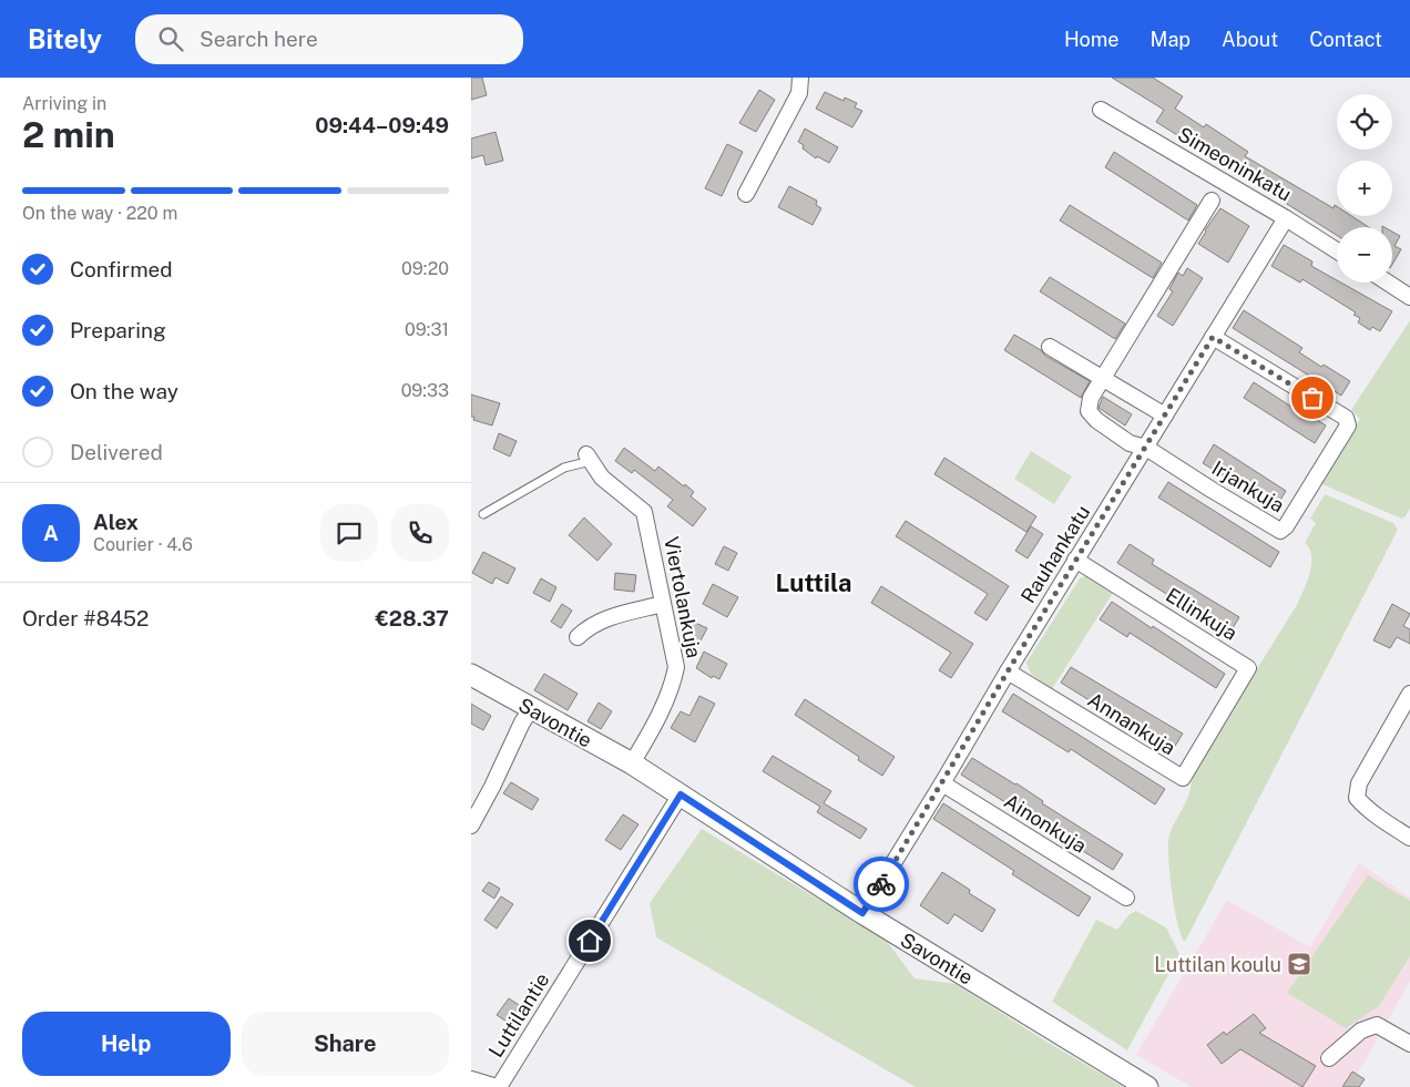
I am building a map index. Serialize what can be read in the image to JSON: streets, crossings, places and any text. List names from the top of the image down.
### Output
{
  "streets": {
    "street": [
      "Simeoninkatu",
      "Irjankuja",
      "Rauhankatu",
      "Viertolankuja",
      "Ellinkuja",
      "Savontie",
      "Annankuja",
      "Ainonkuja",
      "Luttilantie"
    ]
  },
  "crossings": [
    ["Simeoninkatu", "Rauhankatu"],
    ["Irjankuja", "Rauhankatu"],
    ["Rauhankatu", "Ellinkuja"],
    ["Rauhankatu", "Savontie"],
    ["Rauhankatu", "Annankuja"],
    ["Rauhankatu", "Ainonkuja"],
    ["Viertolankuja", "Savontie"],
    ["Ellinkuja", "Annankuja"],
    ["Savontie", "Luttilantie"]
  ],
  "districts": ["Luttila"],
  "places": {
    "school or university": ["Luttilan koulu"]
  },
  "page": {
    "header": "Bitely",
    "search": "Search here",
    "nav": [
      "Home",
      "Map",
      "About",
      "Contact"
    ],
    "heading": ["2 min", "Arriving in", "09:44–09:49"],
    "panel": [
      "Alex",
      "Courier · 4.6",
      "Order #8452",
      "€28.37"
    ],
    "map_buttons": ["+", "−"],
    "bar": "On the way · 220 m",
    "list": [
      ["Confirmed", "09:20"],
      ["Preparing", "09:31"],
      ["On the way", "09:33"],
      "Delivered"
    ],
    "round": "A",
    "buttons": ["Help", "Share"]
  }
}
